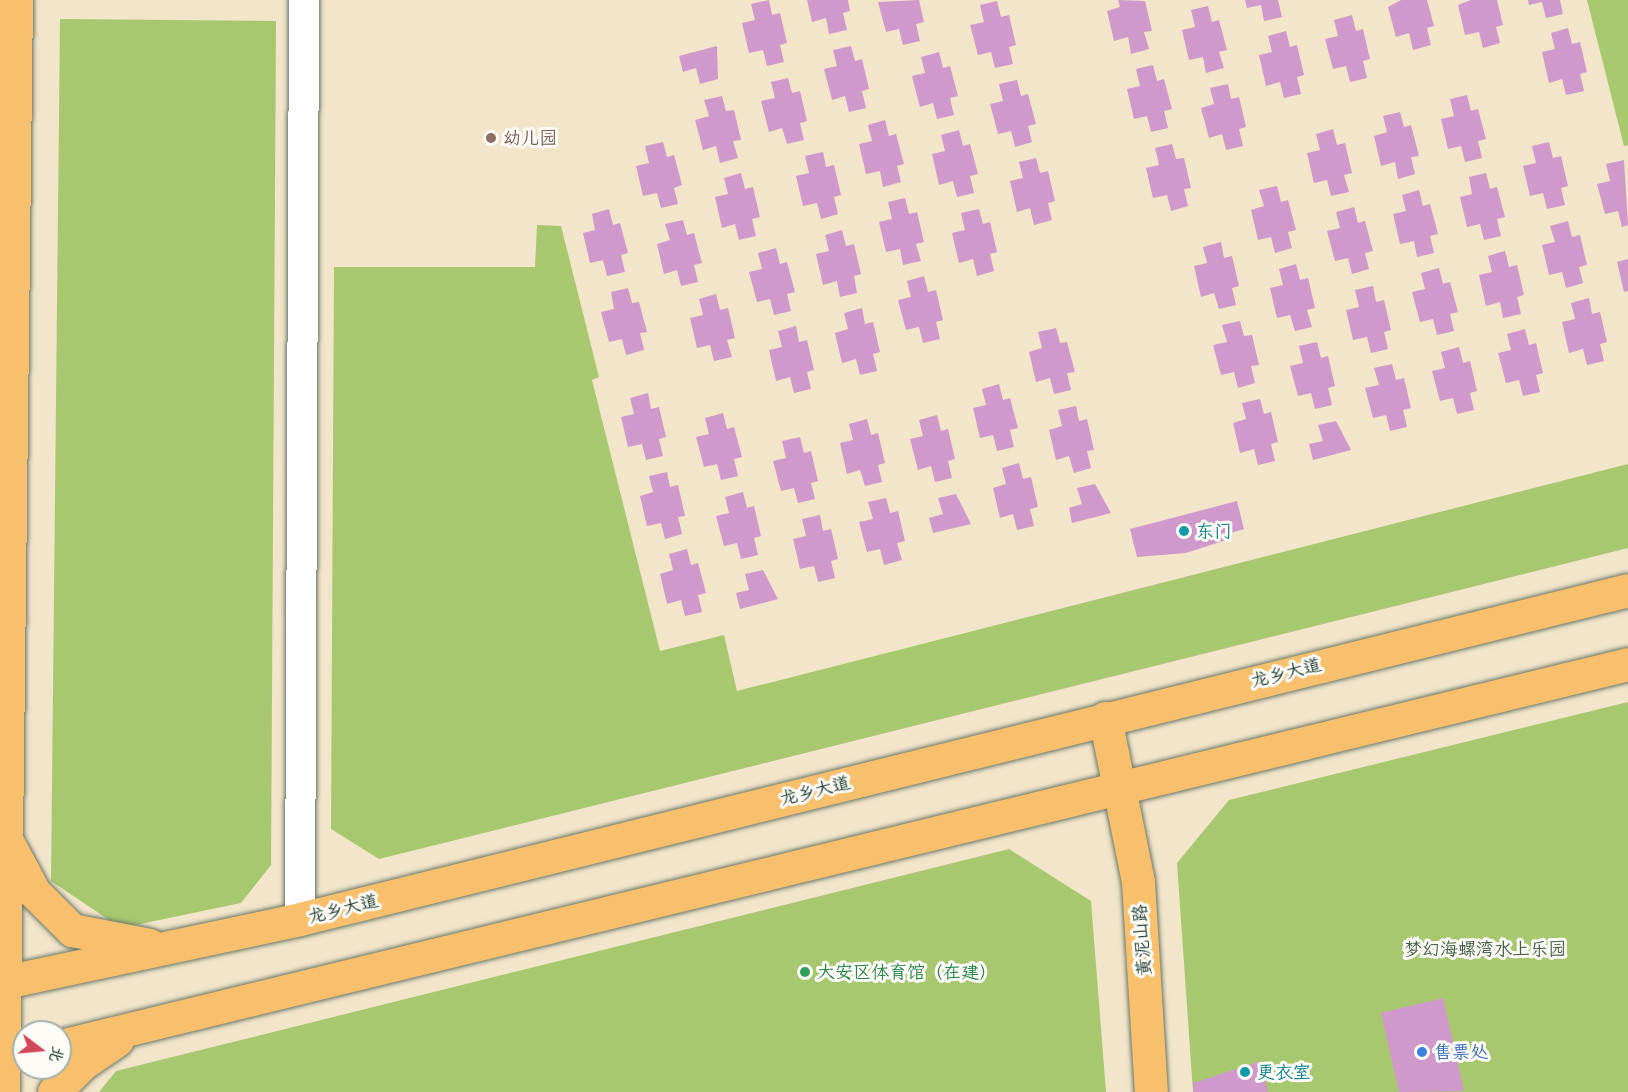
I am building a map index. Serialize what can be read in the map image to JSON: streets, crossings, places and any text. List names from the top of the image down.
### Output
{
  "streets": {
    "main road": ["龙乡大道", "黄泥山路"]
  },
  "crossings": [
    ["龙乡大道", "黄泥山路"]
  ],
  "parks": ["梦幻海螺湾水上乐园"],
  "places": [
    "幼儿园",
    "东门",
    "大安区体育馆（在建）",
    "售票处",
    "更衣室"
  ],
  "north": "right"
}
